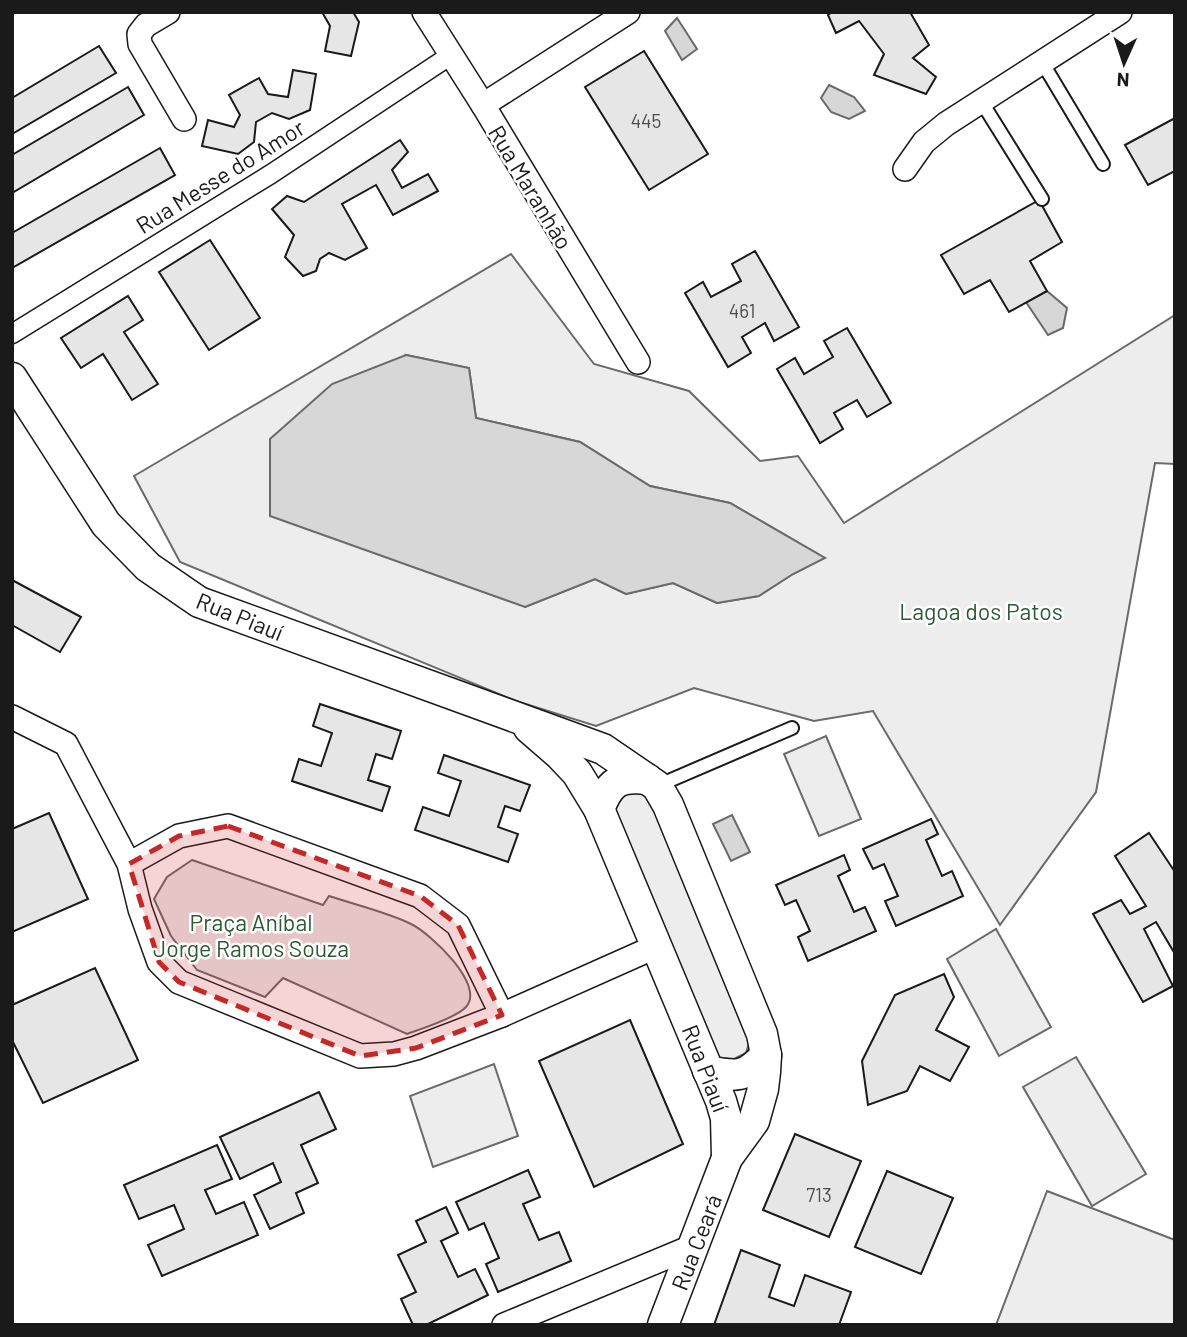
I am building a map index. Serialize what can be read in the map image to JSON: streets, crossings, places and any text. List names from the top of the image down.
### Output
{
  "streets": {
    "street": [
      "Rua Messe do Amor",
      "Rua Maranhão",
      "Rua Piauí",
      "Rua Ceará"
    ]
  },
  "crossings": [
    ["Rua Messe do Amor", "Rua Maranhão"],
    ["Rua Piauí", "Rua Ceará"]
  ],
  "parks": ["Lagoa dos Patos", "Praça Aníbal Jorge Ramos Souza"],
  "house_numbers": ["445", "461", "713"],
  "north": "bottom"
}
